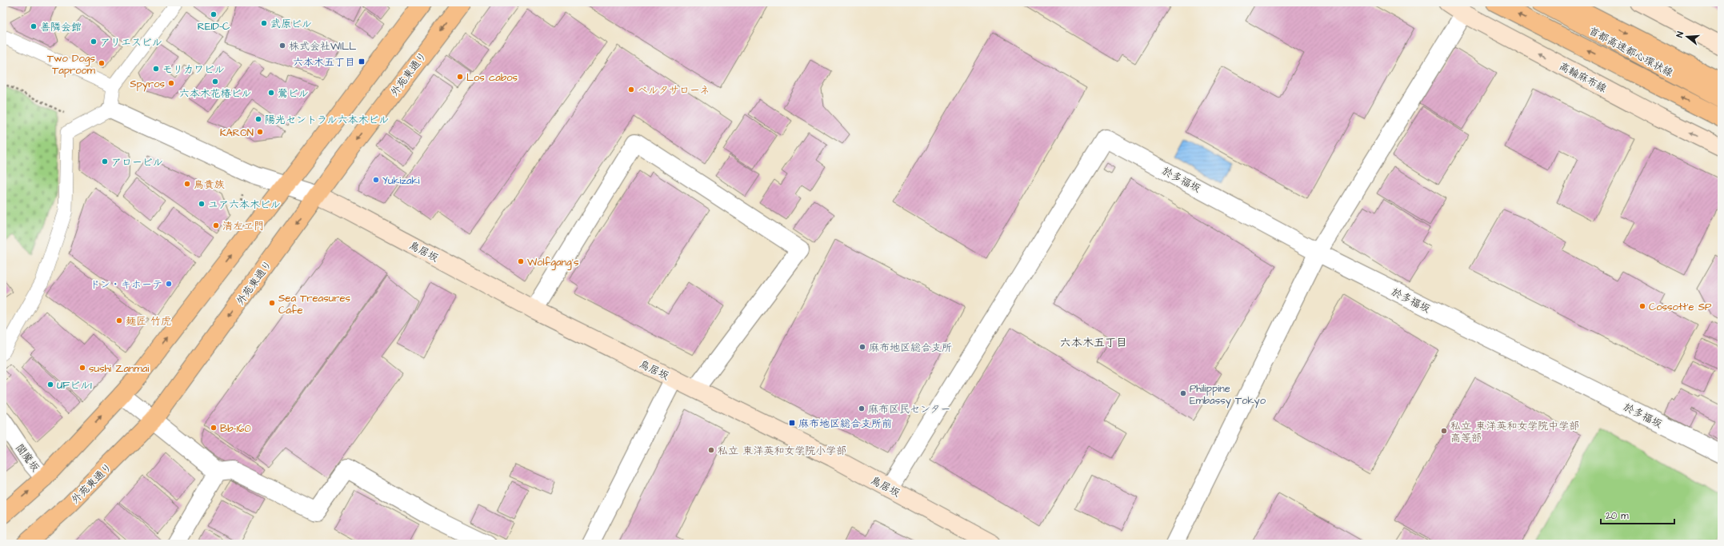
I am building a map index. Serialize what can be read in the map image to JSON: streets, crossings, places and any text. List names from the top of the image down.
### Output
{
  "streets": {
    "main road": ["首都高速都心環状線", "外苑東通り"],
    "street": [
      "高輪麻布線",
      "於多福坂",
      "鳥居坂",
      "閻魔坂"
    ]
  },
  "crossings": [
    ["外苑東通り", "鳥居坂"],
    ["於多福坂", "鳥居坂"]
  ],
  "districts": ["六本木五丁目"],
  "places": {
    "other": [
      "REID-C",
      "武原ビル",
      "善隣会館",
      "アリエスビル",
      "株式会社WILL",
      "Two Dogs Taproom",
      "モリカワビル",
      "Los cabos",
      "六本木花椿ビル",
      "Spyros",
      "ベルタサローネ",
      "鶯ビル",
      "陽光セントラル六本木ビル",
      "KARON",
      "アロービル",
      "Yukizaki",
      "鳥貴族",
      "ユア六本木ビル",
      "清左ヱ門",
      "Wolfgang's",
      "ドン・キホーテ",
      "Sea Treasures Cafe",
      "Cossott’e SP",
      "麺匠 竹虎",
      "麻布地区総合支所",
      "sushi Zanmai",
      "UFビル1",
      "Philippine Embassy Tokyo",
      "麻布区民センター",
      "Bb-160",
      "私立 東洋英和女学院中学部 高等部",
      "私立 東洋英和女学院小学部"
    ],
    "transit": ["六本木五丁目", "麻布地区総合支所前"]
  },
  "scale_bar": "20 m",
  "north": "left"
}
